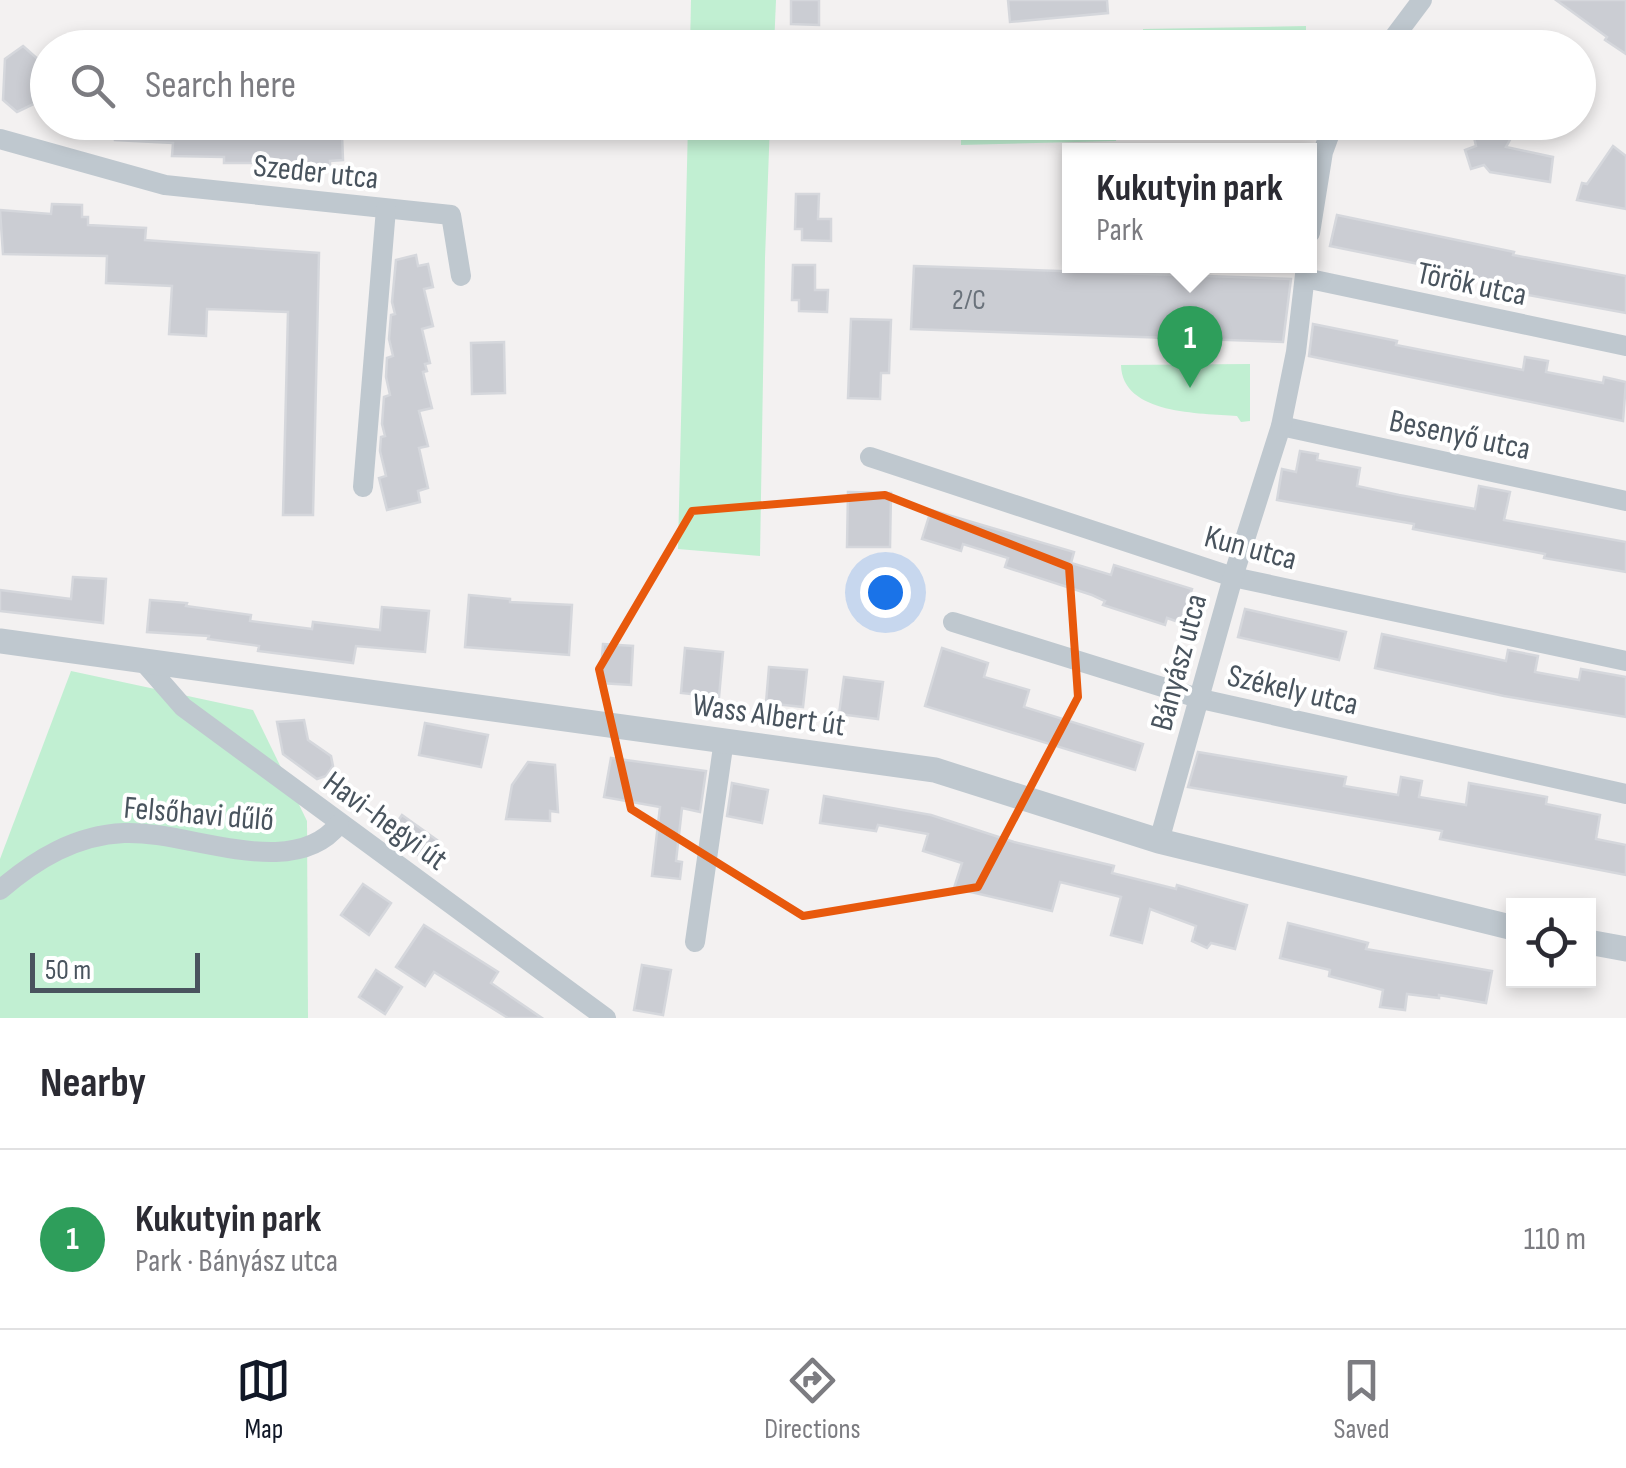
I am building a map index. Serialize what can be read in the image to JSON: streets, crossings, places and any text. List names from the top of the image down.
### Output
{
  "streets": {
    "street": [
      "Szeder utca",
      "Török utca",
      "Besenyő utca",
      "Kun utca",
      "Bányász utca",
      "Székely utca",
      "Wass Albert út",
      "Felsőhavi dűlő",
      "Havi-hegyi út"
    ]
  },
  "crossings": [
    ["Besenyő utca", "Bányász utca"],
    ["Kun utca", "Bányász utca"],
    ["Bányász utca", "Székely utca"],
    ["Bányász utca", "Wass Albert út"],
    ["Wass Albert út", "Havi-hegyi út"],
    ["Felsőhavi dűlő", "Havi-hegyi út"]
  ],
  "house_numbers": ["2/C"],
  "scale_bar": "50 m",
  "page": {
    "search": "Search here",
    "popup": ["Kukutyin park", "Park"],
    "pins": "1",
    "scale": "50 m",
    "heading": "Nearby",
    "list": [
      {
        "mark": "1",
        "name": "Kukutyin park",
        "note": "Park · Bányász utca",
        "value": "110 m"
      }
    ],
    "nav": ["Map", "Directions", "Saved"]
  }
}
